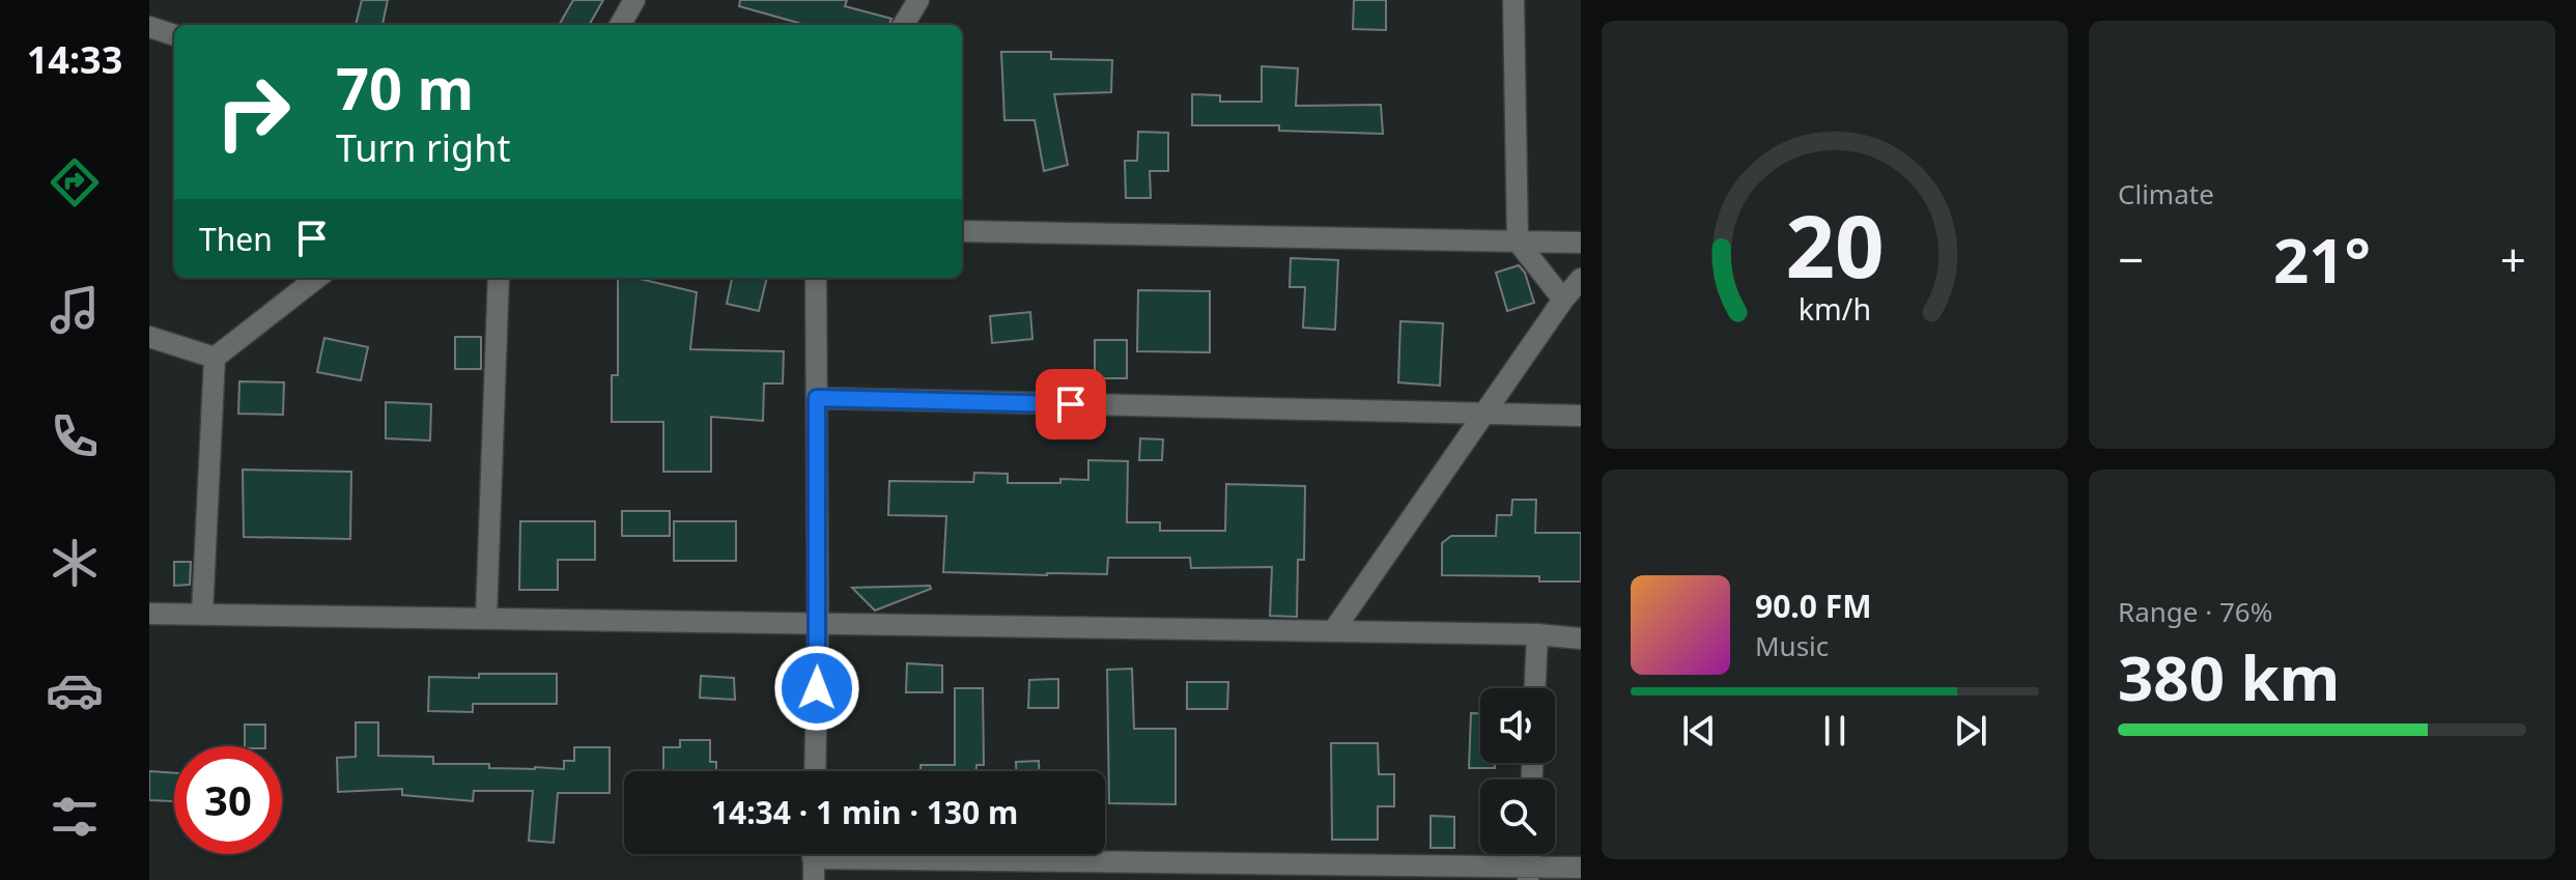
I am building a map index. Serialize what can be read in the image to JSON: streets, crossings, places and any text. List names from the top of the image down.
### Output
{
  "page": {
    "tabs": "14:33",
    "tile": [
      "Climate",
      ["Range · 76%", "380 km"]
    ],
    "turn": ["70 m", "Turn right"],
    "then": "Then",
    "heat": ["−", "21°", "+"],
    "song": ["90.0 FM", "Music"],
    "limit": "30",
    "trip": "14:34 · 1 min · 130 m",
    "gauge": ["20", "km/h"]
  }
}
